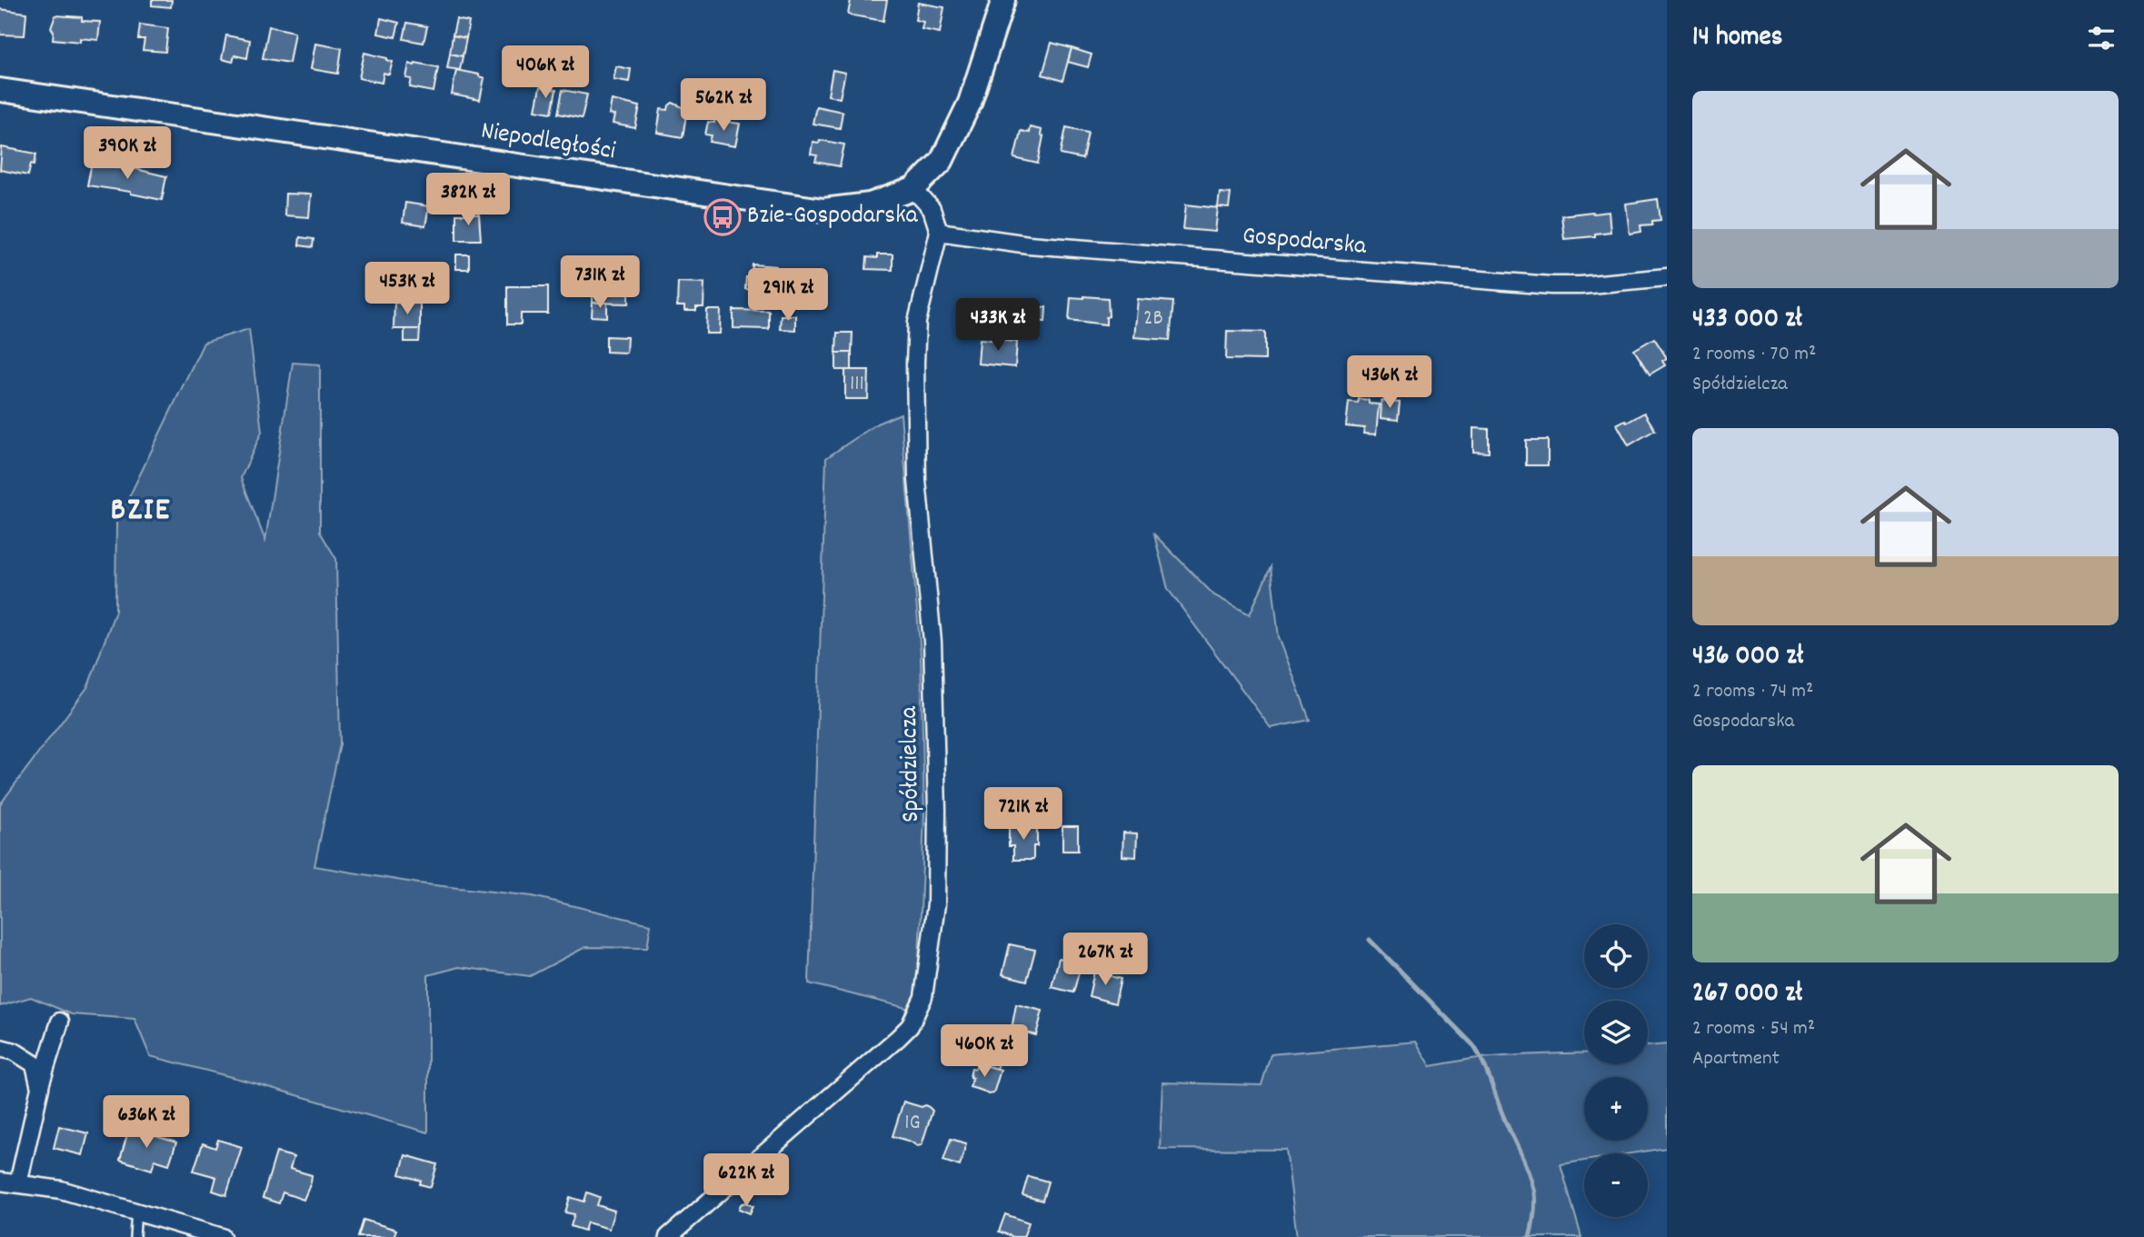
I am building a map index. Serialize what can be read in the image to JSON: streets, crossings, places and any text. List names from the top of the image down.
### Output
{
  "streets": {
    "street": ["Niepodległości", "Gospodarska", "Spółdzielcza"]
  },
  "crossings": [
    ["Gospodarska", "Spółdzielcza"]
  ],
  "districts": ["BZIE"],
  "places": {
    "bus stop": ["Bzie-Gospodarska"]
  },
  "house_numbers": ["2B", "111", "1G"],
  "page": {
    "heading": "14 homes",
    "price": [
      "406K zł",
      "562K zł",
      "390K zł",
      "382K zł",
      "731K zł",
      "453K zł",
      "291K zł",
      "433K zł",
      "436K zł",
      "721K zł",
      "267K zł",
      "460K zł",
      "636K zł",
      "622K zł"
    ],
    "list": [
      {
        "name": "433 000 zł",
        "note": "2 rooms · 70 m² · Spółdzielcza"
      },
      {
        "name": "436 000 zł",
        "note": "2 rooms · 74 m² · Gospodarska"
      },
      {
        "name": "267 000 zł",
        "note": "2 rooms · 54 m² · Apartment"
      }
    ],
    "map_buttons": ["+", "−"]
  }
}
